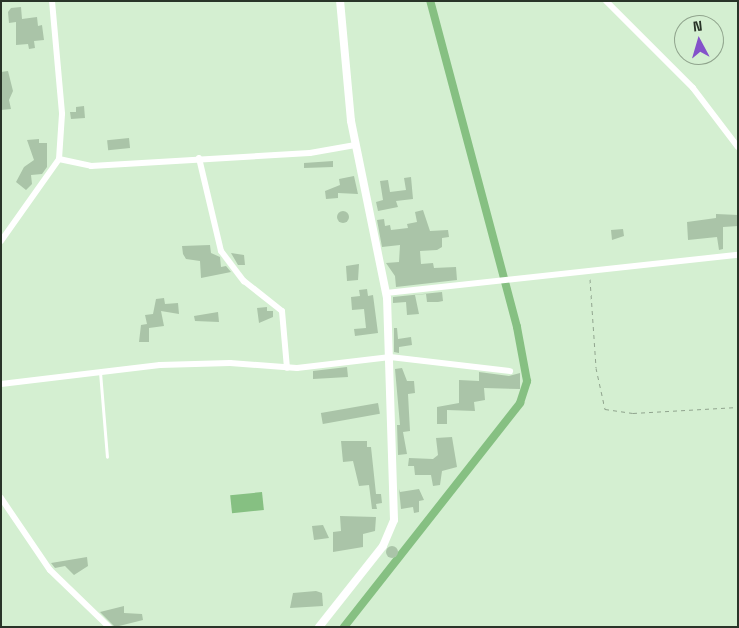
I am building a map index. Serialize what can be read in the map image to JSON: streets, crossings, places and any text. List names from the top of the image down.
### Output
{
  "north": "top"
}
